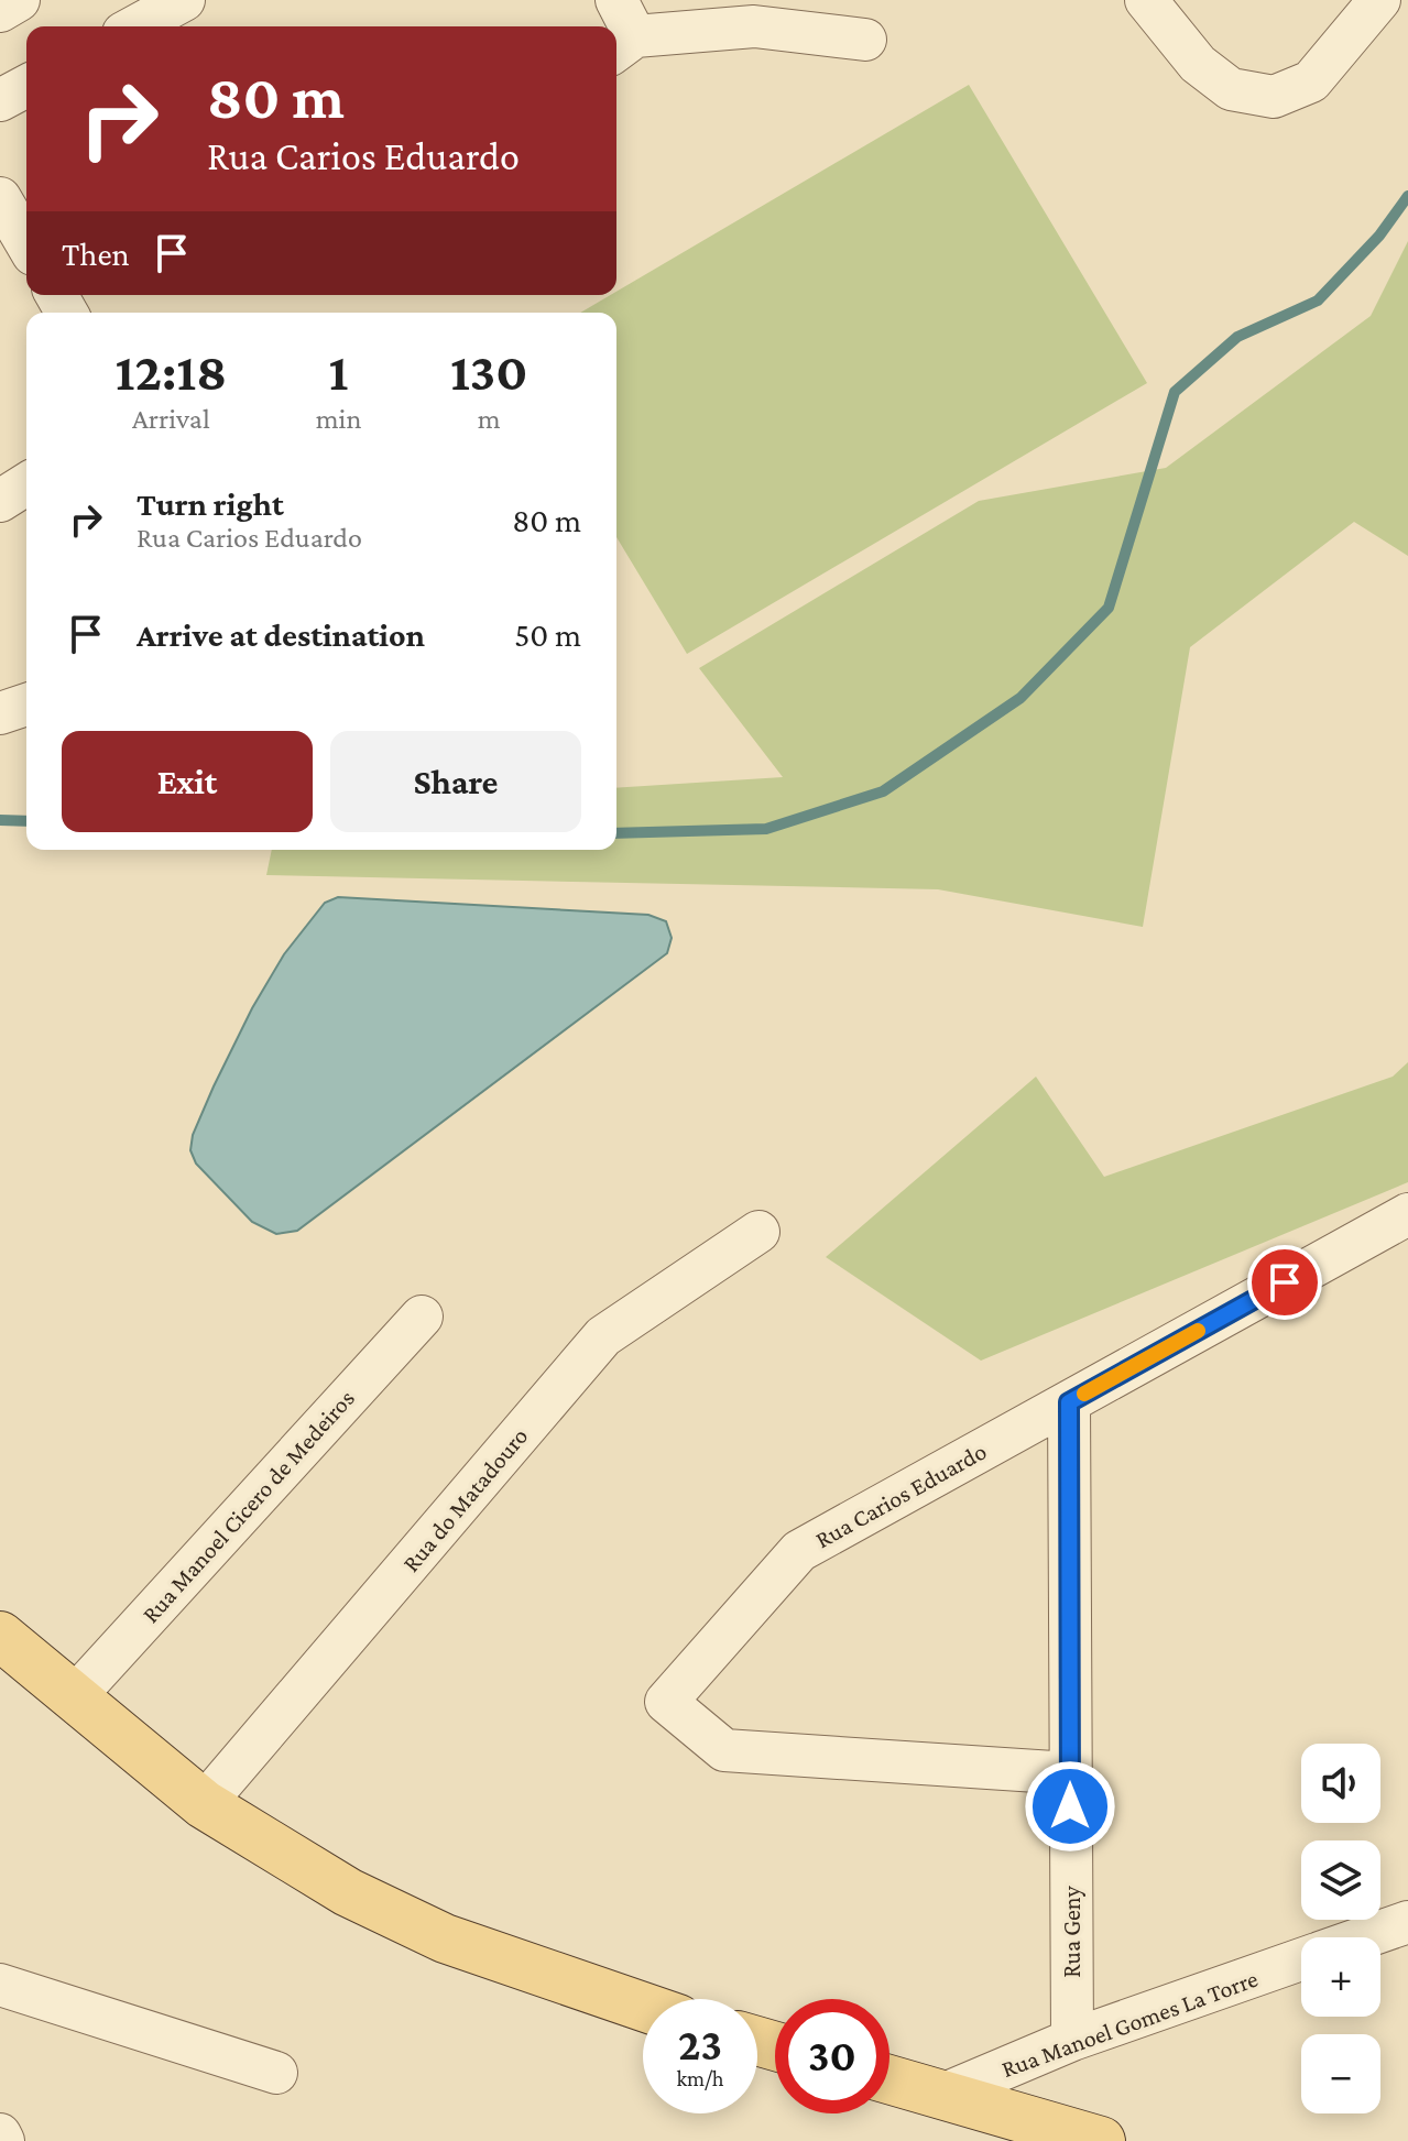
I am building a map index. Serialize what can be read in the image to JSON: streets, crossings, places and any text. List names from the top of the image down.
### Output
{
  "streets": {
    "street": [
      "Rua Carios Eduardo",
      "Rua do Matadouro",
      "Rua Manoel Cicero de Medeiros",
      "Rua Geny",
      "Rua Manoel Gomes La Torre"
    ]
  },
  "crossings": [
    ["Rua Carios Eduardo", "Rua Geny"],
    ["Rua Geny", "Rua Manoel Gomes La Torre"]
  ],
  "page": {
    "turn": ["80 m", "Rua Carios Eduardo"],
    "then": "Then",
    "eta": [
      "12:18",
      "Arrival",
      "1",
      "min",
      "130",
      "m"
    ],
    "list": [
      {
        "name": "Turn right",
        "note": "Rua Carios Eduardo",
        "value": "80 m"
      },
      {
        "name": "Arrive at destination",
        "value": "50 m"
      }
    ],
    "buttons": ["Exit", "Share"],
    "map_buttons": ["+", "−"],
    "speed": "23 km/h",
    "limit": "30"
  }
}
